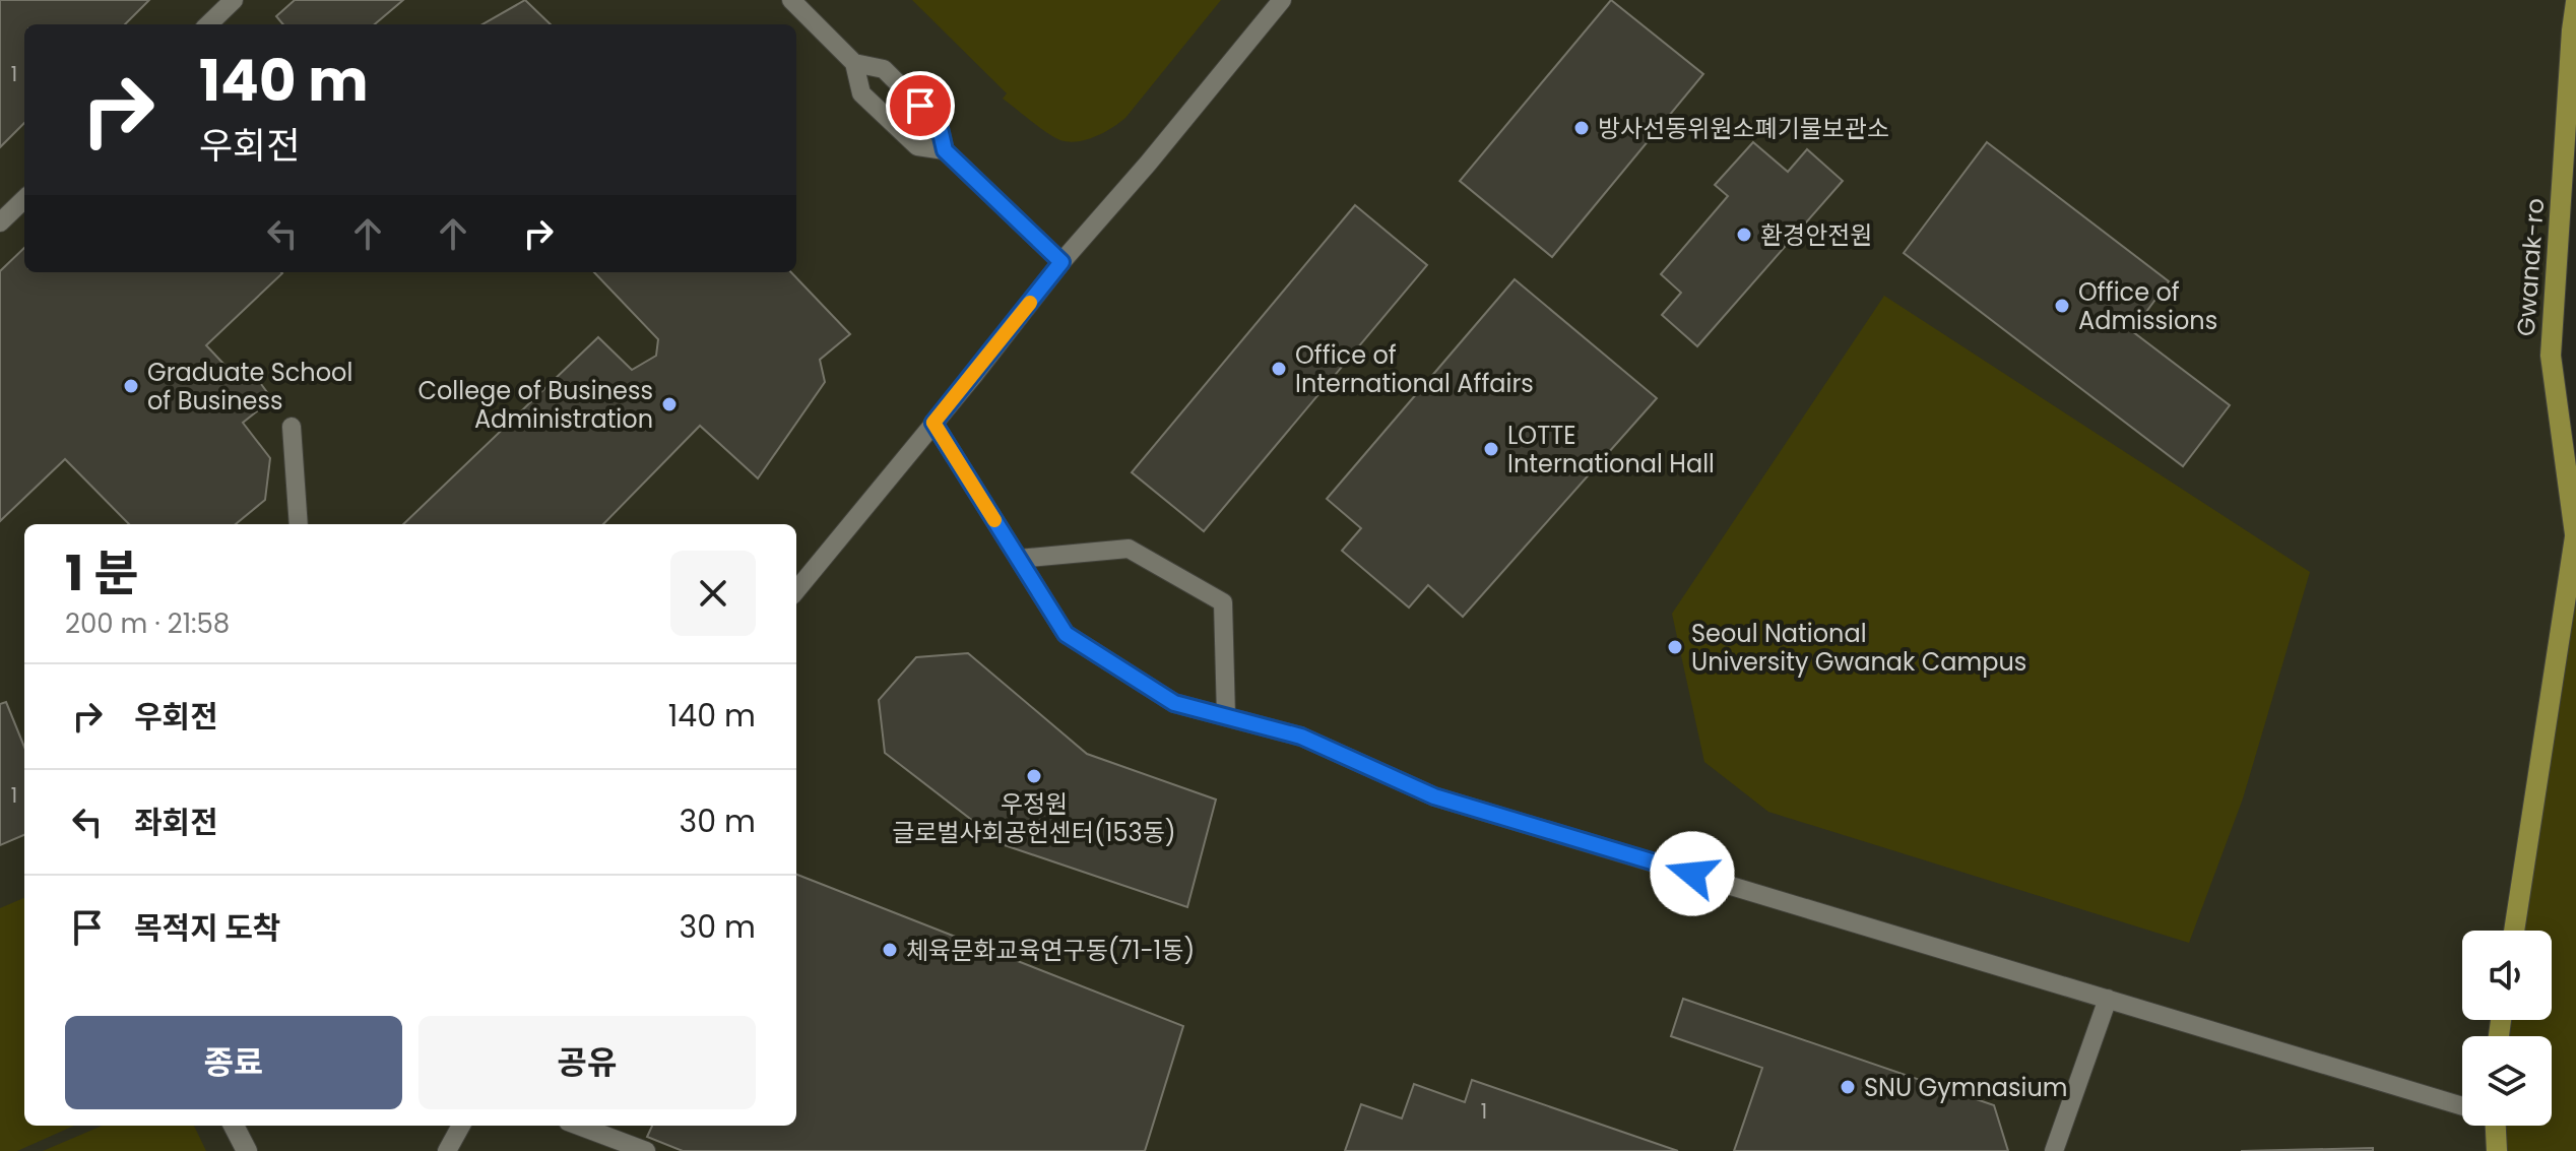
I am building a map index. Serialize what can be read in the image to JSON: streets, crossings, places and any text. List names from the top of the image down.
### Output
{
  "streets": {
    "main road": ["Gwanak-ro"]
  },
  "places": [
    "방사선동위원소폐기물보관소",
    "환경안전원",
    "Office of Admissions",
    "Office of International Affairs",
    "Graduate School of Business",
    "College of Business Administration",
    "LOTTE International Hall",
    "Seoul National University Gwanak Campus",
    "우정원 글로벌사회공헌센터(153동)",
    "체육문화교육연구동(71-1동)",
    "SNU Gymnasium"
  ],
  "house_numbers": ["1", "1", "1"],
  "page": {
    "turn": ["140 m", "우회전"],
    "heading": ["1 분", "200 m · 21:58"],
    "list": [
      {
        "name": "우회전",
        "value": "140 m"
      },
      {
        "name": "좌회전",
        "value": "30 m"
      },
      {
        "name": "목적지 도착",
        "value": "30 m"
      }
    ],
    "buttons": ["종료", "공유"]
  }
}
